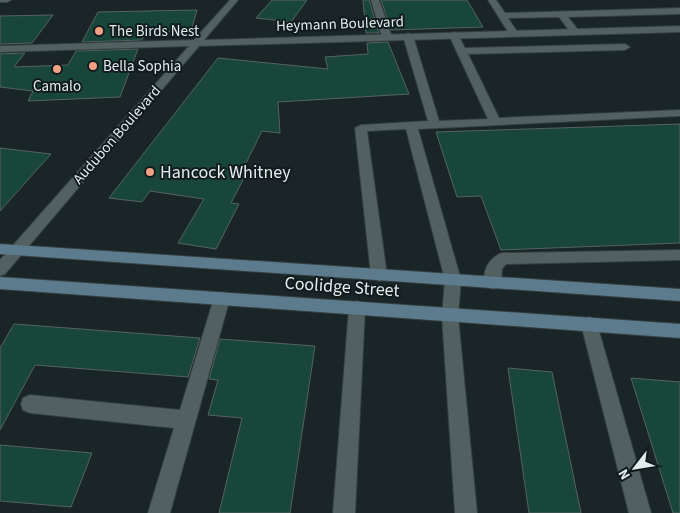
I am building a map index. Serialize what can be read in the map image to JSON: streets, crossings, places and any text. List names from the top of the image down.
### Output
{
  "streets": {
    "street": ["Heymann Boulevard", "Audubon Boulevard", "Coolidge Street"]
  },
  "crossings": [
    ["Heymann Boulevard", "Audubon Boulevard"],
    ["Audubon Boulevard", "Coolidge Street"]
  ],
  "places": [
    "The Birds Nest",
    "Bella Sophia",
    "Camalo",
    "Hancock Whitney"
  ],
  "north": "bottom left"
}
